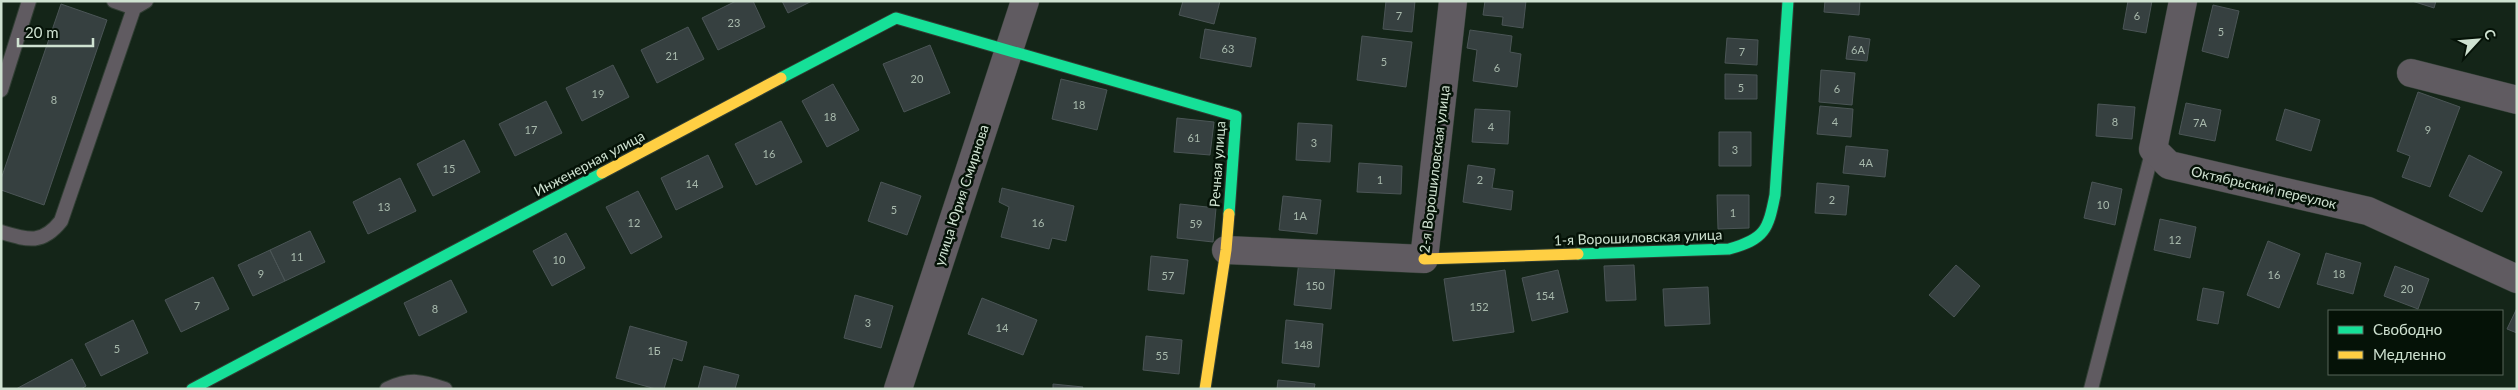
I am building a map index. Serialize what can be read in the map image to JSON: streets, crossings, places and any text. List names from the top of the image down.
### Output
{
  "streets": {
    "street": [
      "Инженерная улица",
      "Речная улица",
      "2-я Ворошиловская улица",
      "Октябрьский переулок",
      "улица Юрия Смирнова",
      "1-я Ворошиловская улица"
    ]
  },
  "crossings": [
    ["Инженерная улица", "Речная улица"],
    ["Инженерная улица", "улица Юрия Смирнова"],
    ["Речная улица", "2-я Ворошиловская улица"],
    ["Речная улица", "улица Юрия Смирнова"],
    ["2-я Ворошиловская улица", "1-я Ворошиловская улица"]
  ],
  "house_numbers": [
    "7",
    "6",
    "23",
    "5",
    "63",
    "6А",
    "7",
    "21",
    "5",
    "6",
    "20",
    "5",
    "6",
    "19",
    "8",
    "18",
    "18",
    "4",
    "8",
    "7А",
    "4",
    "17",
    "9",
    "61",
    "3",
    "3",
    "16",
    "4А",
    "15",
    "1",
    "2",
    "14",
    "2",
    "10",
    "13",
    "5",
    "1",
    "1А",
    "12",
    "16",
    "59",
    "12",
    "11",
    "10",
    "9",
    "18",
    "16",
    "57",
    "150",
    "20",
    "154",
    "7",
    "152",
    "8",
    "3",
    "14",
    "148",
    "5",
    "1Б",
    "55"
  ],
  "legend": ["Свободно", "Медленно"],
  "scale_bar": "20 m",
  "north": "top right"
}
